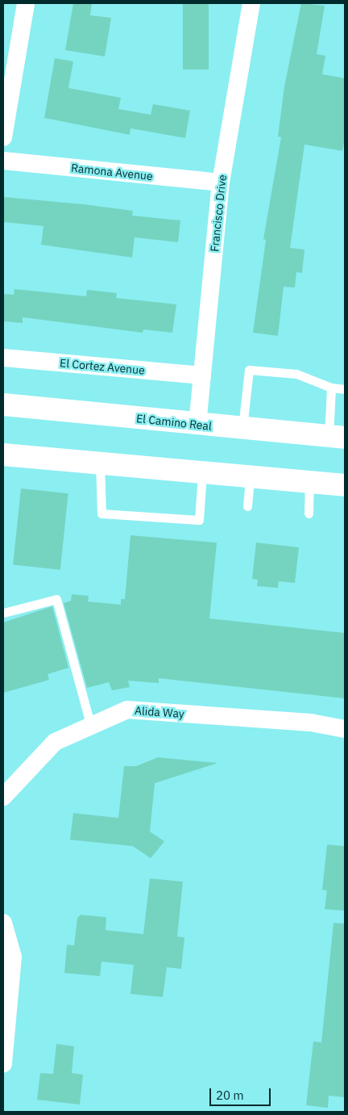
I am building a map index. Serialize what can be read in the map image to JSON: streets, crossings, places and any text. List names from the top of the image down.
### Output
{
  "streets": {
    "main road": ["El Camino Real"],
    "street": [
      "Ramona Avenue",
      "Francisco Drive",
      "El Cortez Avenue",
      "Alida Way"
    ]
  },
  "crossings": [
    ["Ramona Avenue", "Francisco Drive"],
    ["Francisco Drive", "El Cortez Avenue"],
    ["Francisco Drive", "El Camino Real"]
  ],
  "scale_bar": "20 m"
}
